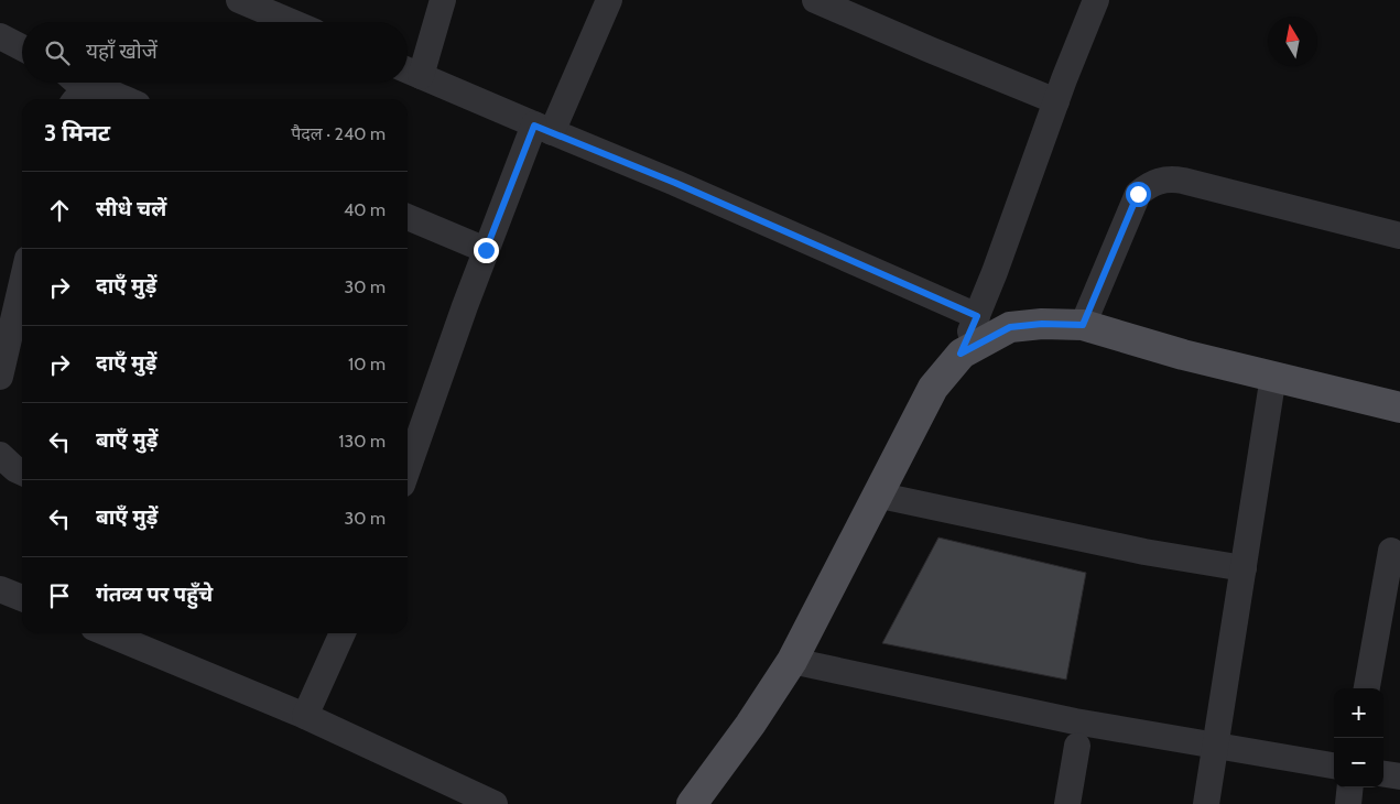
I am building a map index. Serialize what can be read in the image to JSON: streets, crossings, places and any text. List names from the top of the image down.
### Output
{
  "north": "top",
  "page": {
    "search": "यहाँ खोजें",
    "heading": ["3 मिनट", "पैदल · 240 m"],
    "list": [
      ["सीधे चलें", "40 m"],
      ["दाएँ मुड़ें", "30 m"],
      ["दाएँ मुड़ें", "10 m"],
      ["बाएँ मुड़ें", "130 m"],
      ["बाएँ मुड़ें", "30 m"],
      "गंतव्य पर पहुँचे"
    ],
    "map_buttons": ["+", "−"]
  }
}
